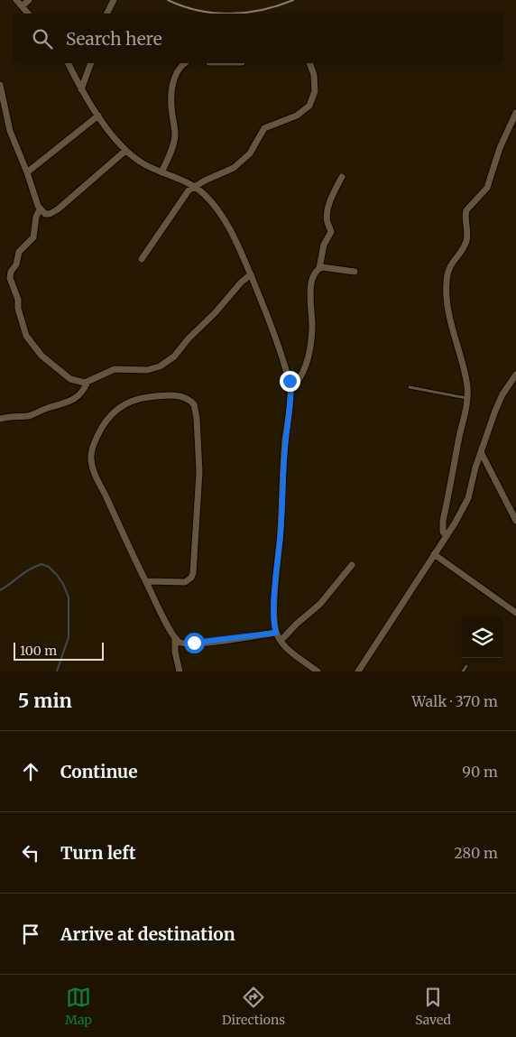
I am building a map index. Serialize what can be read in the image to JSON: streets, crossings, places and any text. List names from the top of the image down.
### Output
{
  "scale_bar": "100 m",
  "page": {
    "search": "Search here",
    "scale": "100 m",
    "heading": ["5 min", "Walk · 370 m"],
    "list": [
      ["Continue", "90 m"],
      ["Turn left", "280 m"],
      "Arrive at destination"
    ],
    "nav": ["Map", "Directions", "Saved"]
  }
}
